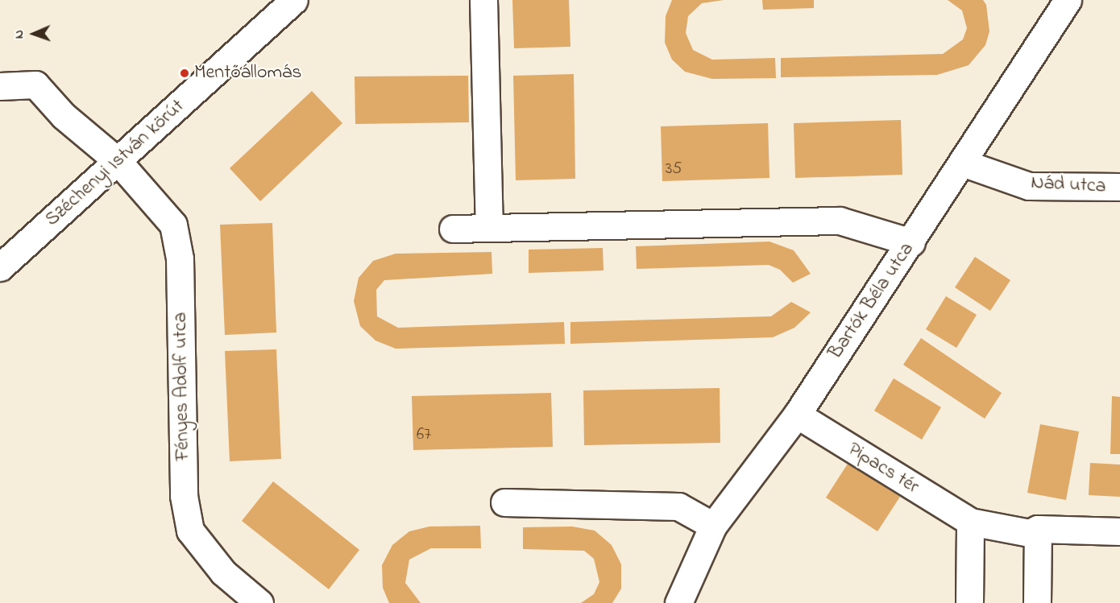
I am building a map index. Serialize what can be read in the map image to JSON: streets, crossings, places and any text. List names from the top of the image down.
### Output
{
  "streets": {
    "street": [
      "Széchenyi István körút",
      "Nád utca",
      "Bartók Béla utca",
      "Fényes Adolf utca",
      "Pipacs tér"
    ]
  },
  "crossings": [
    ["Széchenyi István körút", "Fényes Adolf utca"],
    ["Nád utca", "Bartók Béla utca"],
    ["Bartók Béla utca", "Pipacs tér"]
  ],
  "places": ["Mentőállomás"],
  "house_numbers": ["35", "67"],
  "north": "left"
}
